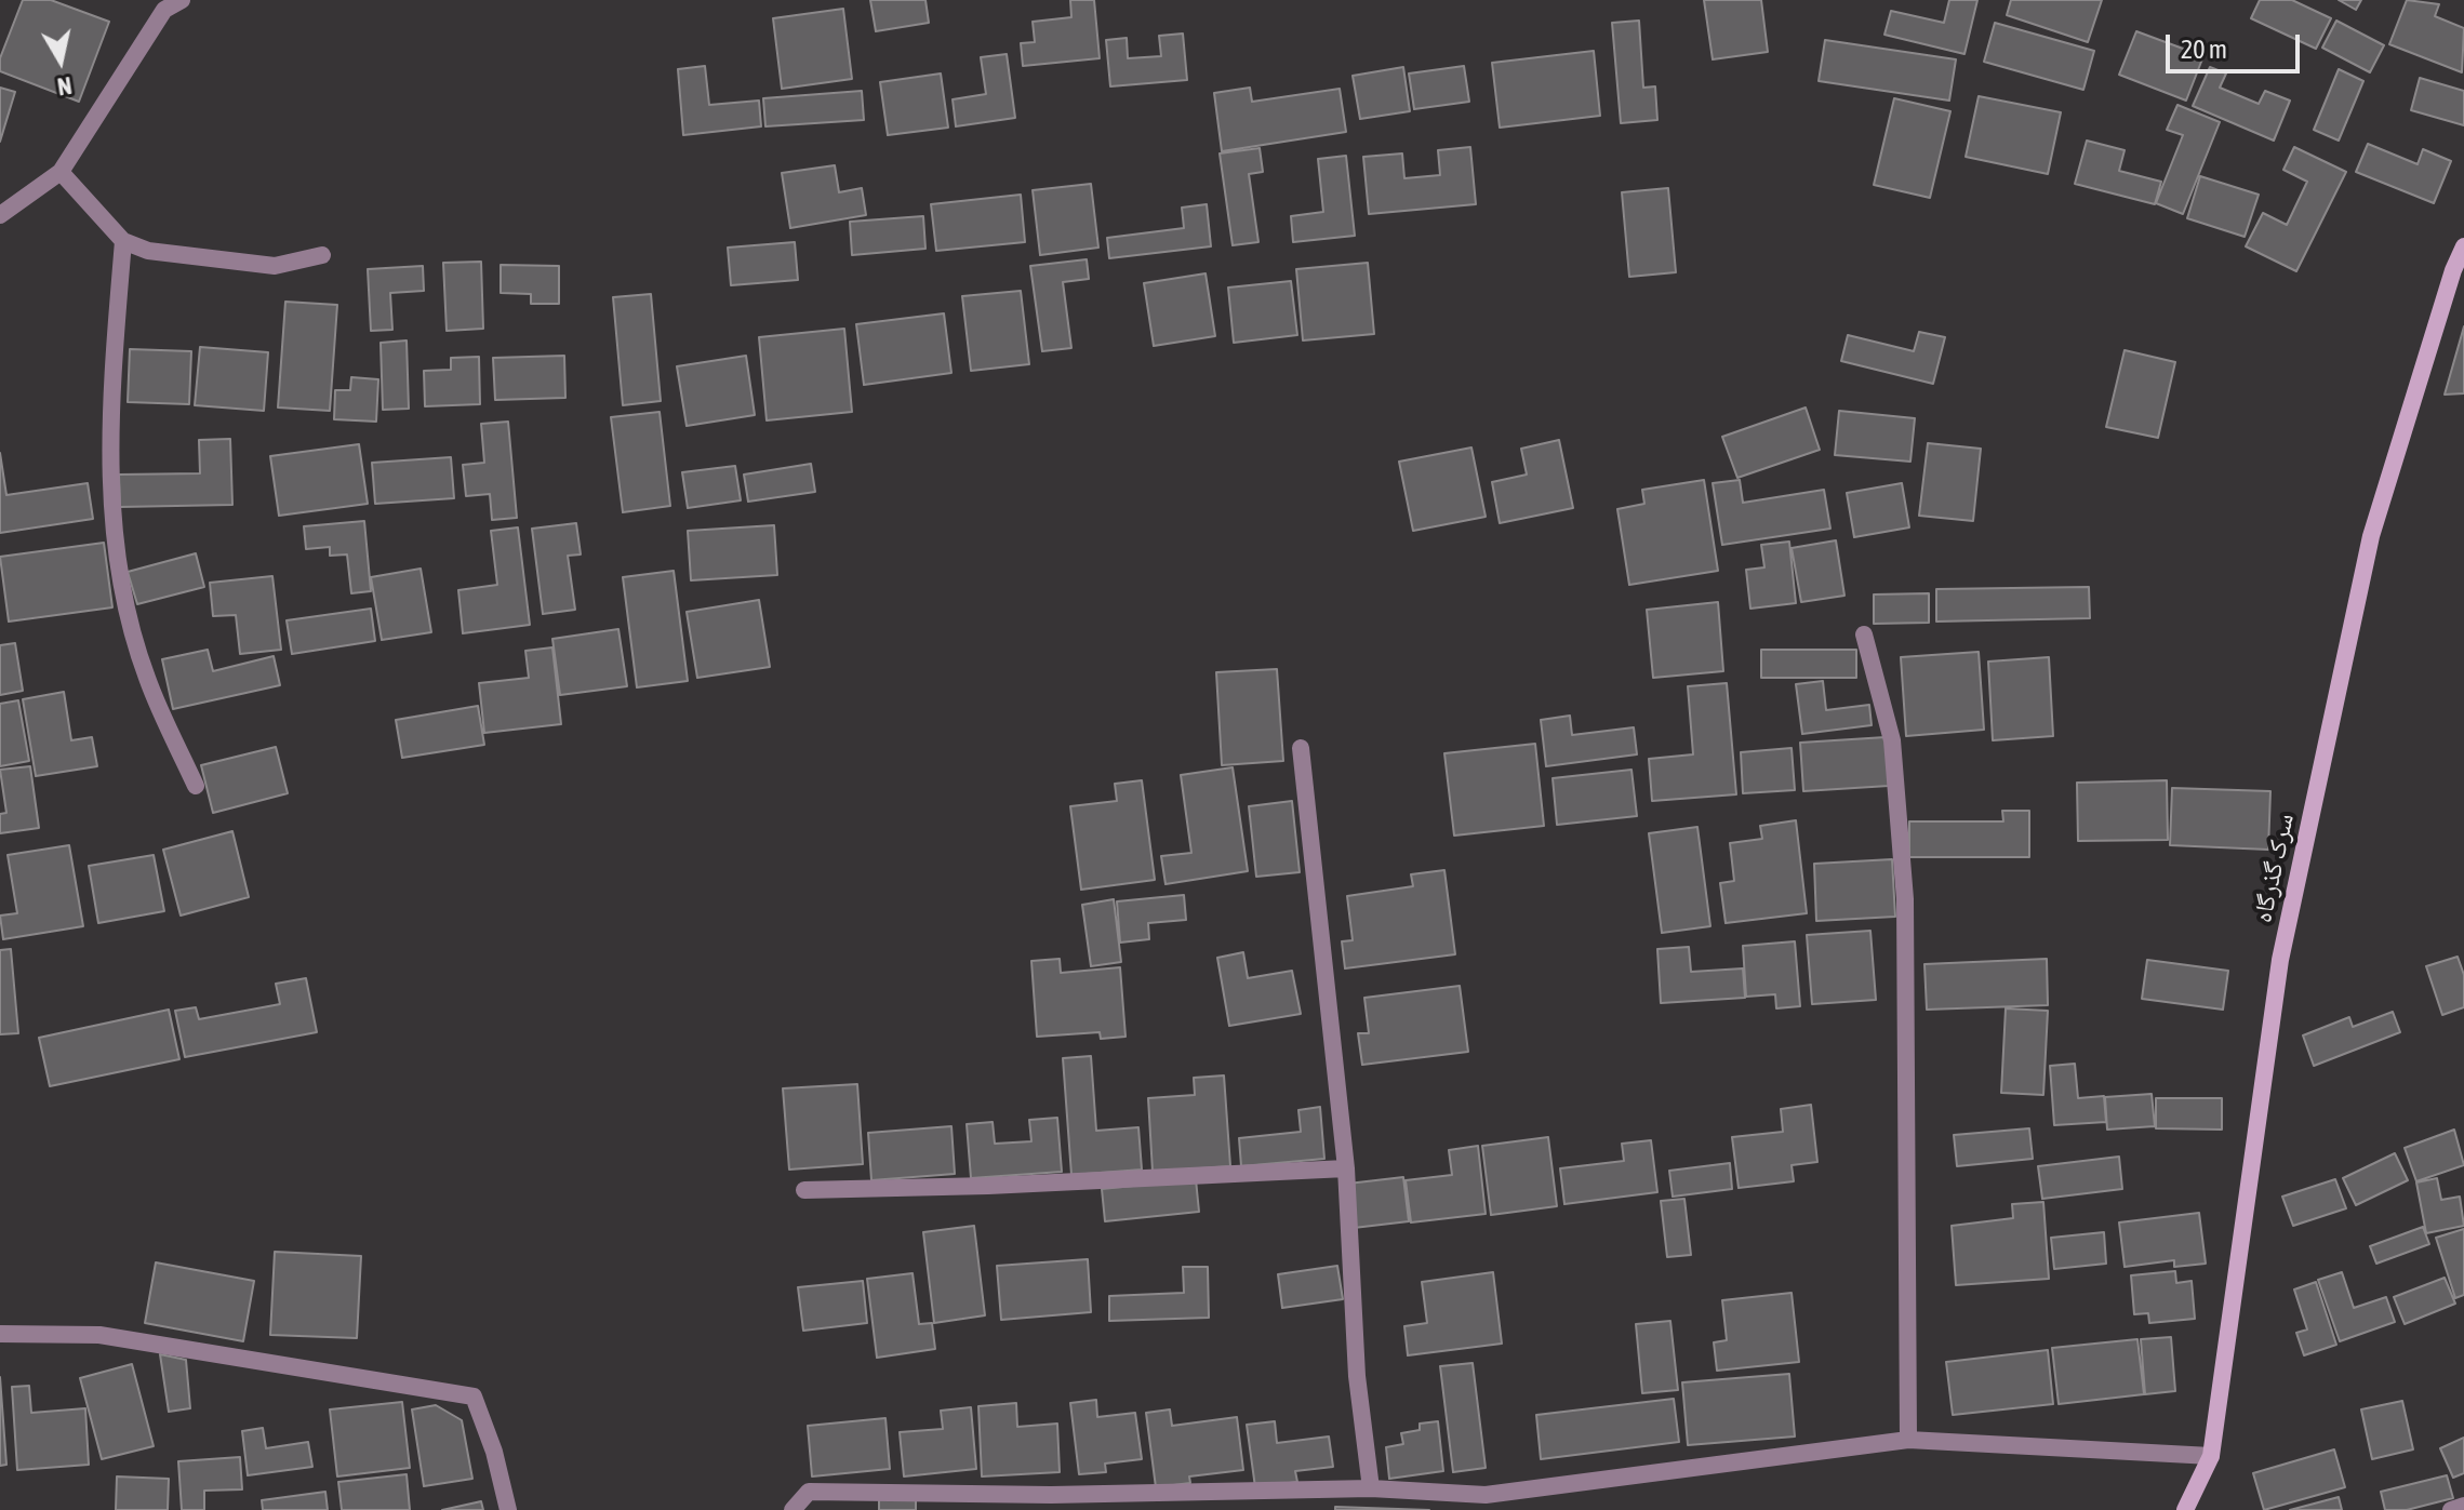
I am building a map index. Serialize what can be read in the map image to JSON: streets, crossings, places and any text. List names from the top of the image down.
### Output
{
  "streets": {
    "street": ["سرک گذرگاه"]
  },
  "scale_bar": "20 m",
  "north": "bottom"
}
